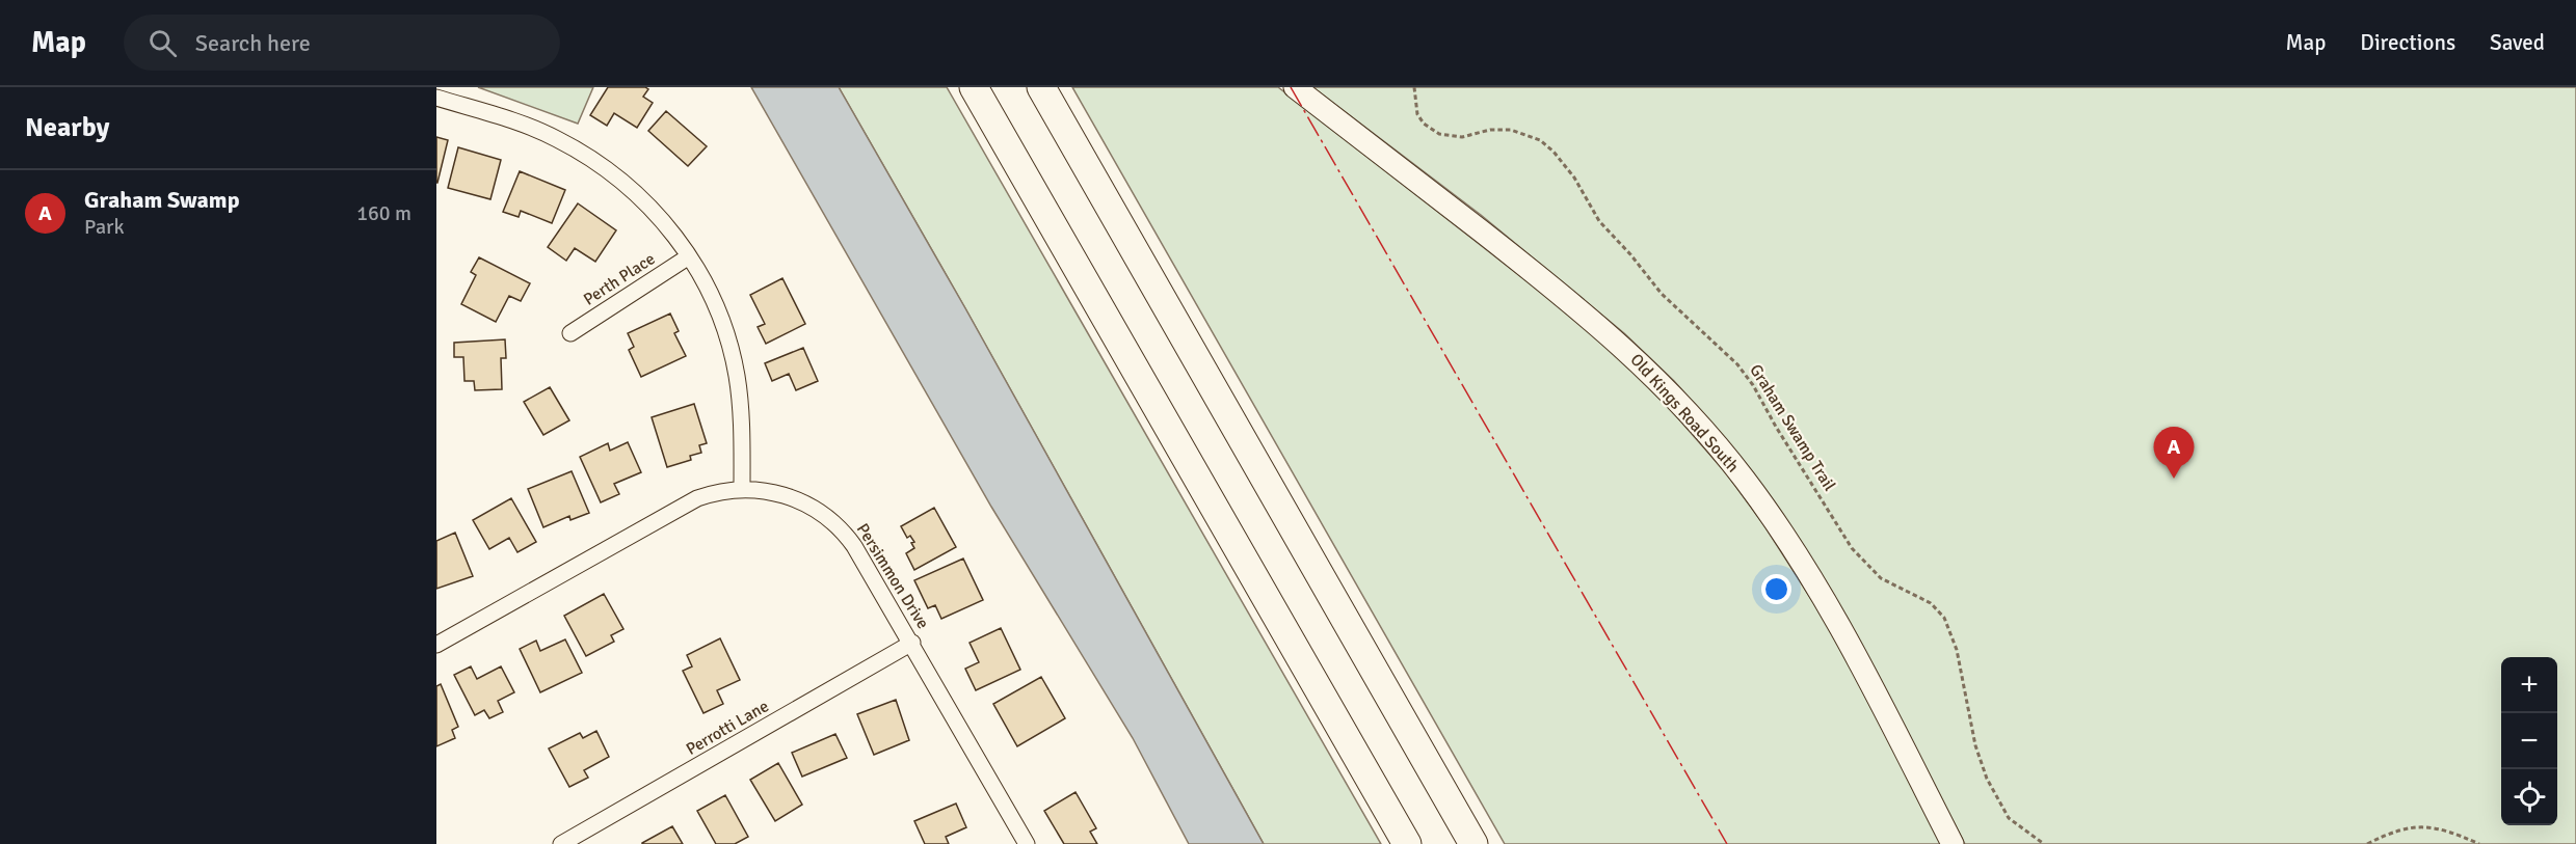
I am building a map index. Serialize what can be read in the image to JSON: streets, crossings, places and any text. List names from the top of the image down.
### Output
{
  "streets": {
    "street": [
      "Perth Place",
      "Old Kings Road South",
      "Persimmon Drive",
      "Perrotti Lane"
    ],
    "path": ["Graham Swamp Trail"]
  },
  "crossings": [
    ["Persimmon Drive", "Perrotti Lane"]
  ],
  "page": {
    "header": "Map",
    "search": "Search here",
    "nav": ["Map", "Directions", "Saved"],
    "heading": "Nearby",
    "list": [
      {
        "mark": "A",
        "name": "Graham Swamp",
        "note": "Park",
        "value": "160 m"
      }
    ],
    "pins": "A",
    "map_buttons": ["+", "−"]
  }
}
